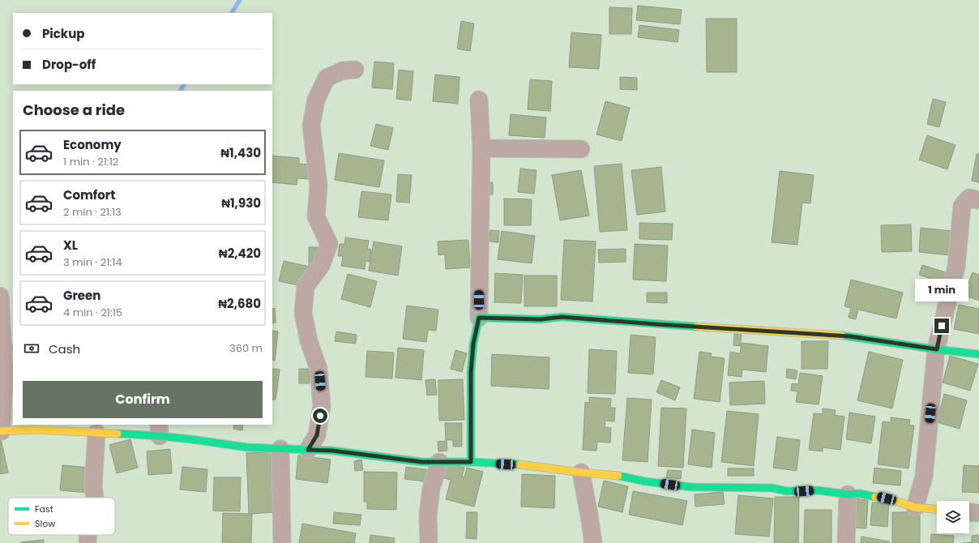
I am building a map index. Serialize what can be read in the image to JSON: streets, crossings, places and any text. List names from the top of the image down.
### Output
{
  "legend": ["Fast", "Slow"],
  "page": {
    "banner": ["Pickup", "Drop-off"],
    "heading": "Choose a ride",
    "list": [
      {
        "name": "Economy",
        "note": "1 min · 21:12",
        "value": "₦1,430"
      },
      {
        "name": "Comfort",
        "note": "2 min · 21:13",
        "value": "₦1,930"
      },
      {
        "name": "XL",
        "note": "3 min · 21:14",
        "value": "₦2,420"
      },
      {
        "name": "Green",
        "note": "4 min · 21:15",
        "value": "₦2,680"
      }
    ],
    "bubble": "1 min",
    "pay": ["Cash", "360 m"],
    "buttons": "Confirm"
  }
}
